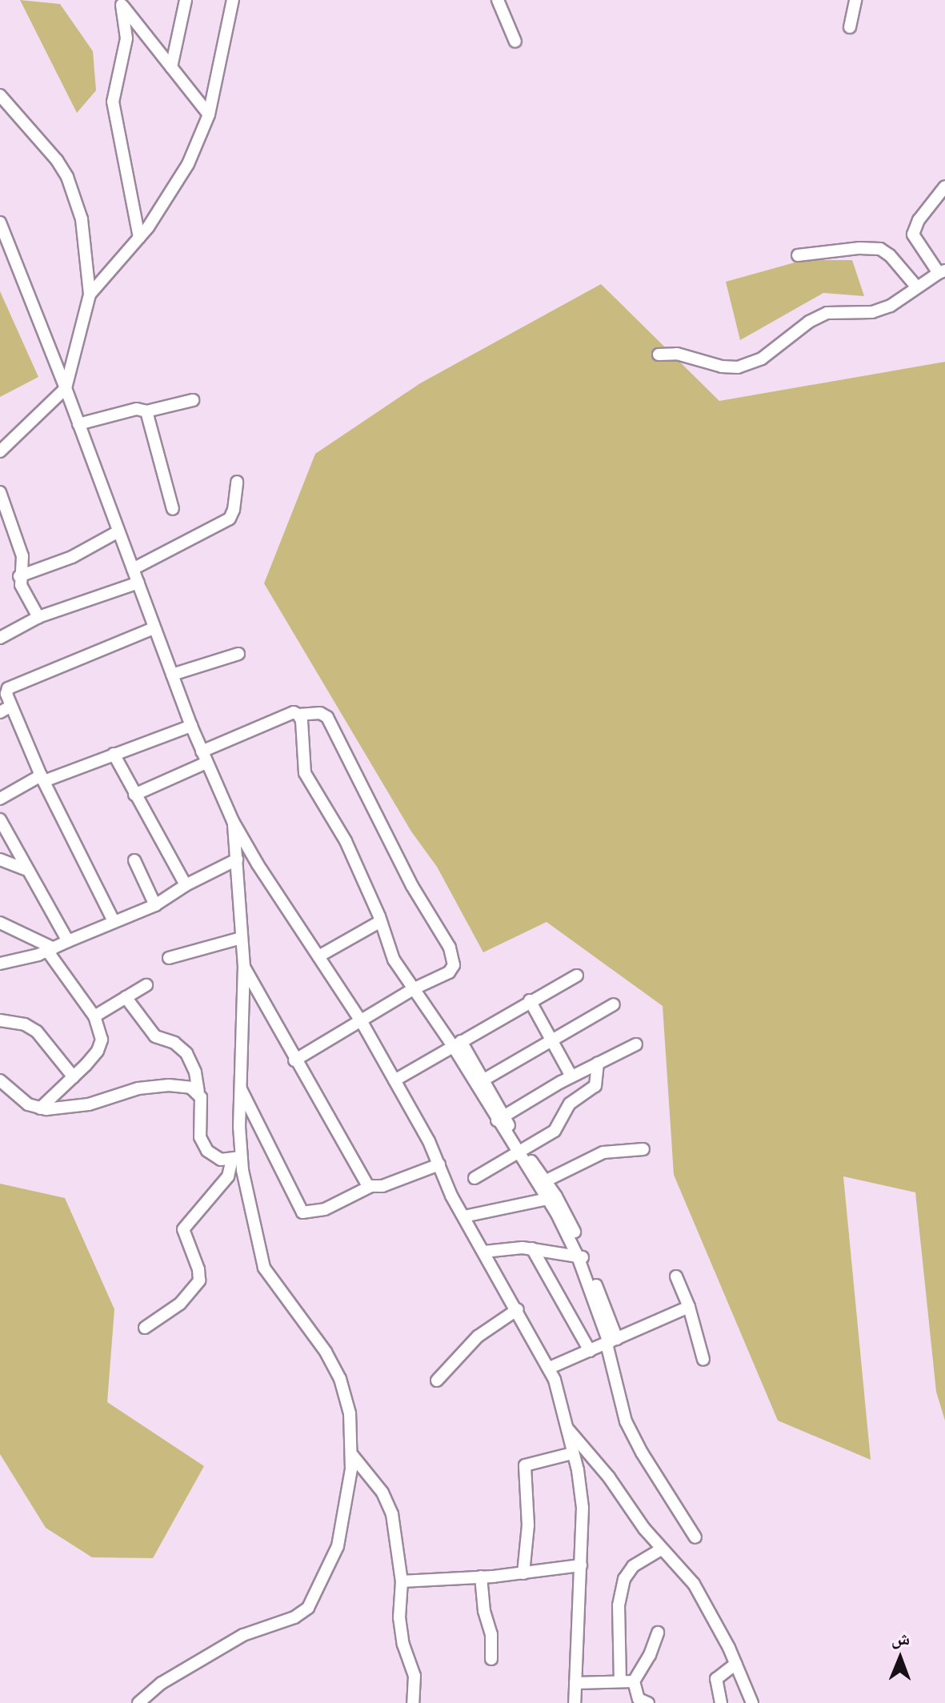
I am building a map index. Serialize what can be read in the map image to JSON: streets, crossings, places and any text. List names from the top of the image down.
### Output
{
  "north": "top"
}
